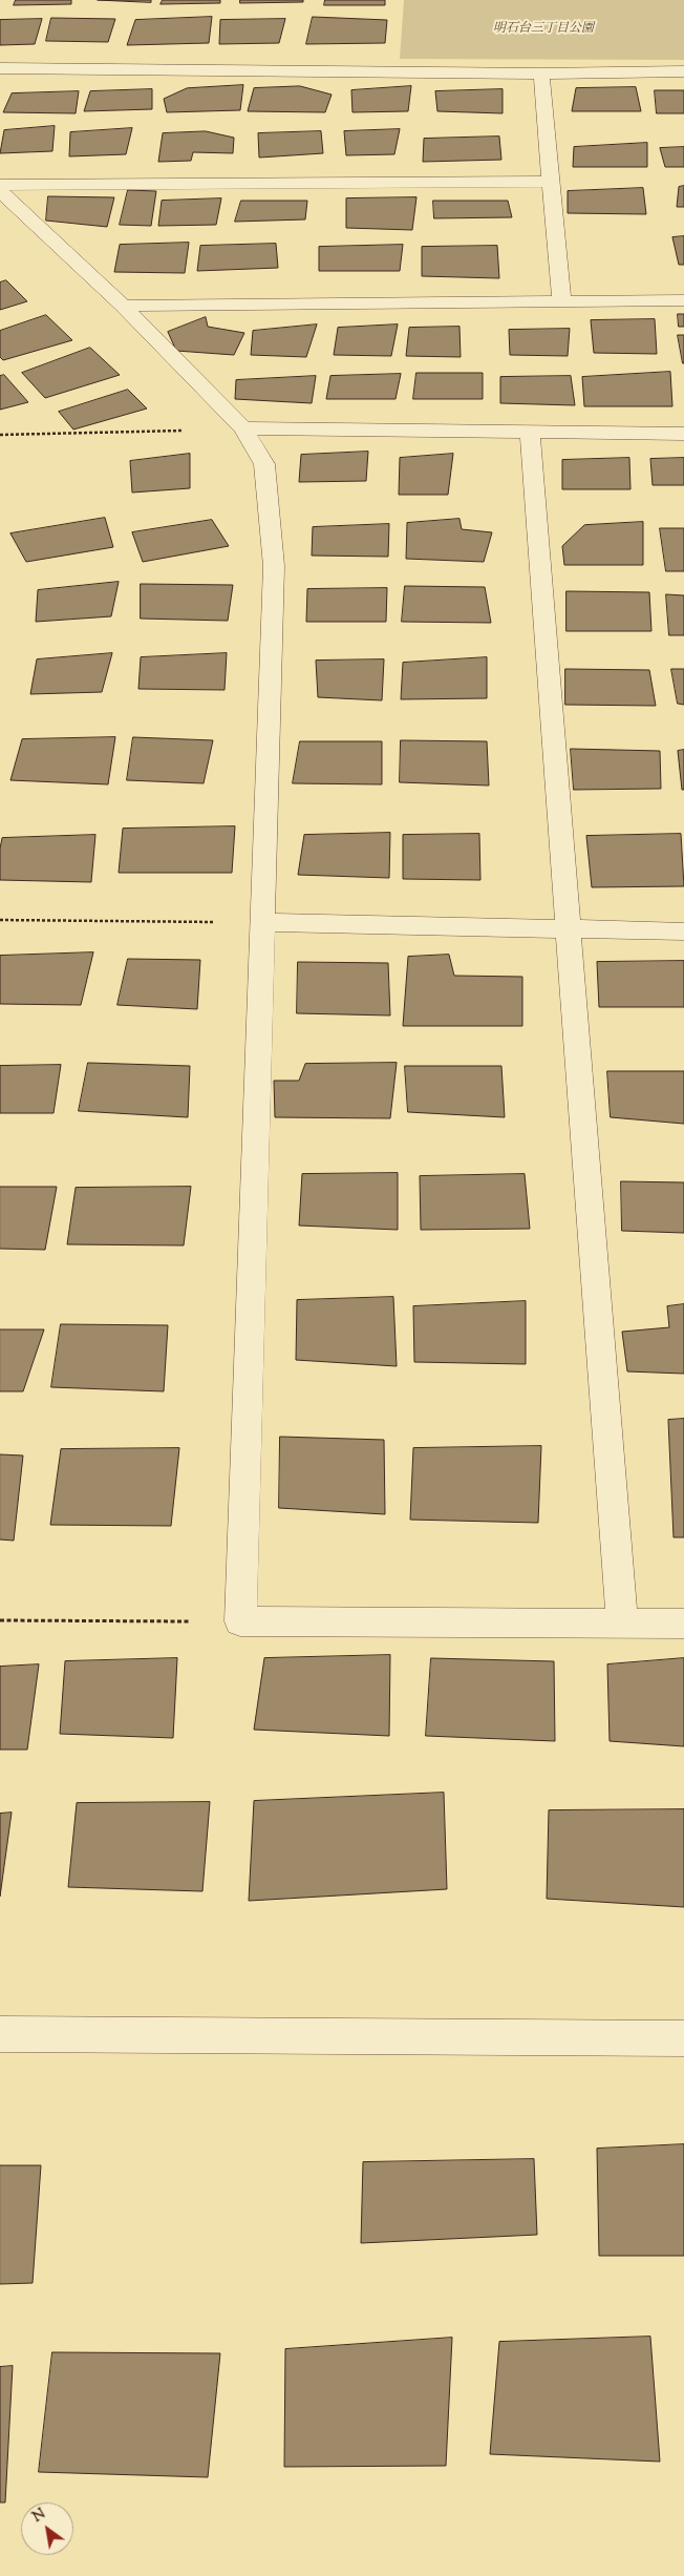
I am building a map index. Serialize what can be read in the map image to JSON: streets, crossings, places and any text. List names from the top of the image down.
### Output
{
  "parks": ["明石台三丁目公園"],
  "north": "top left"
}
